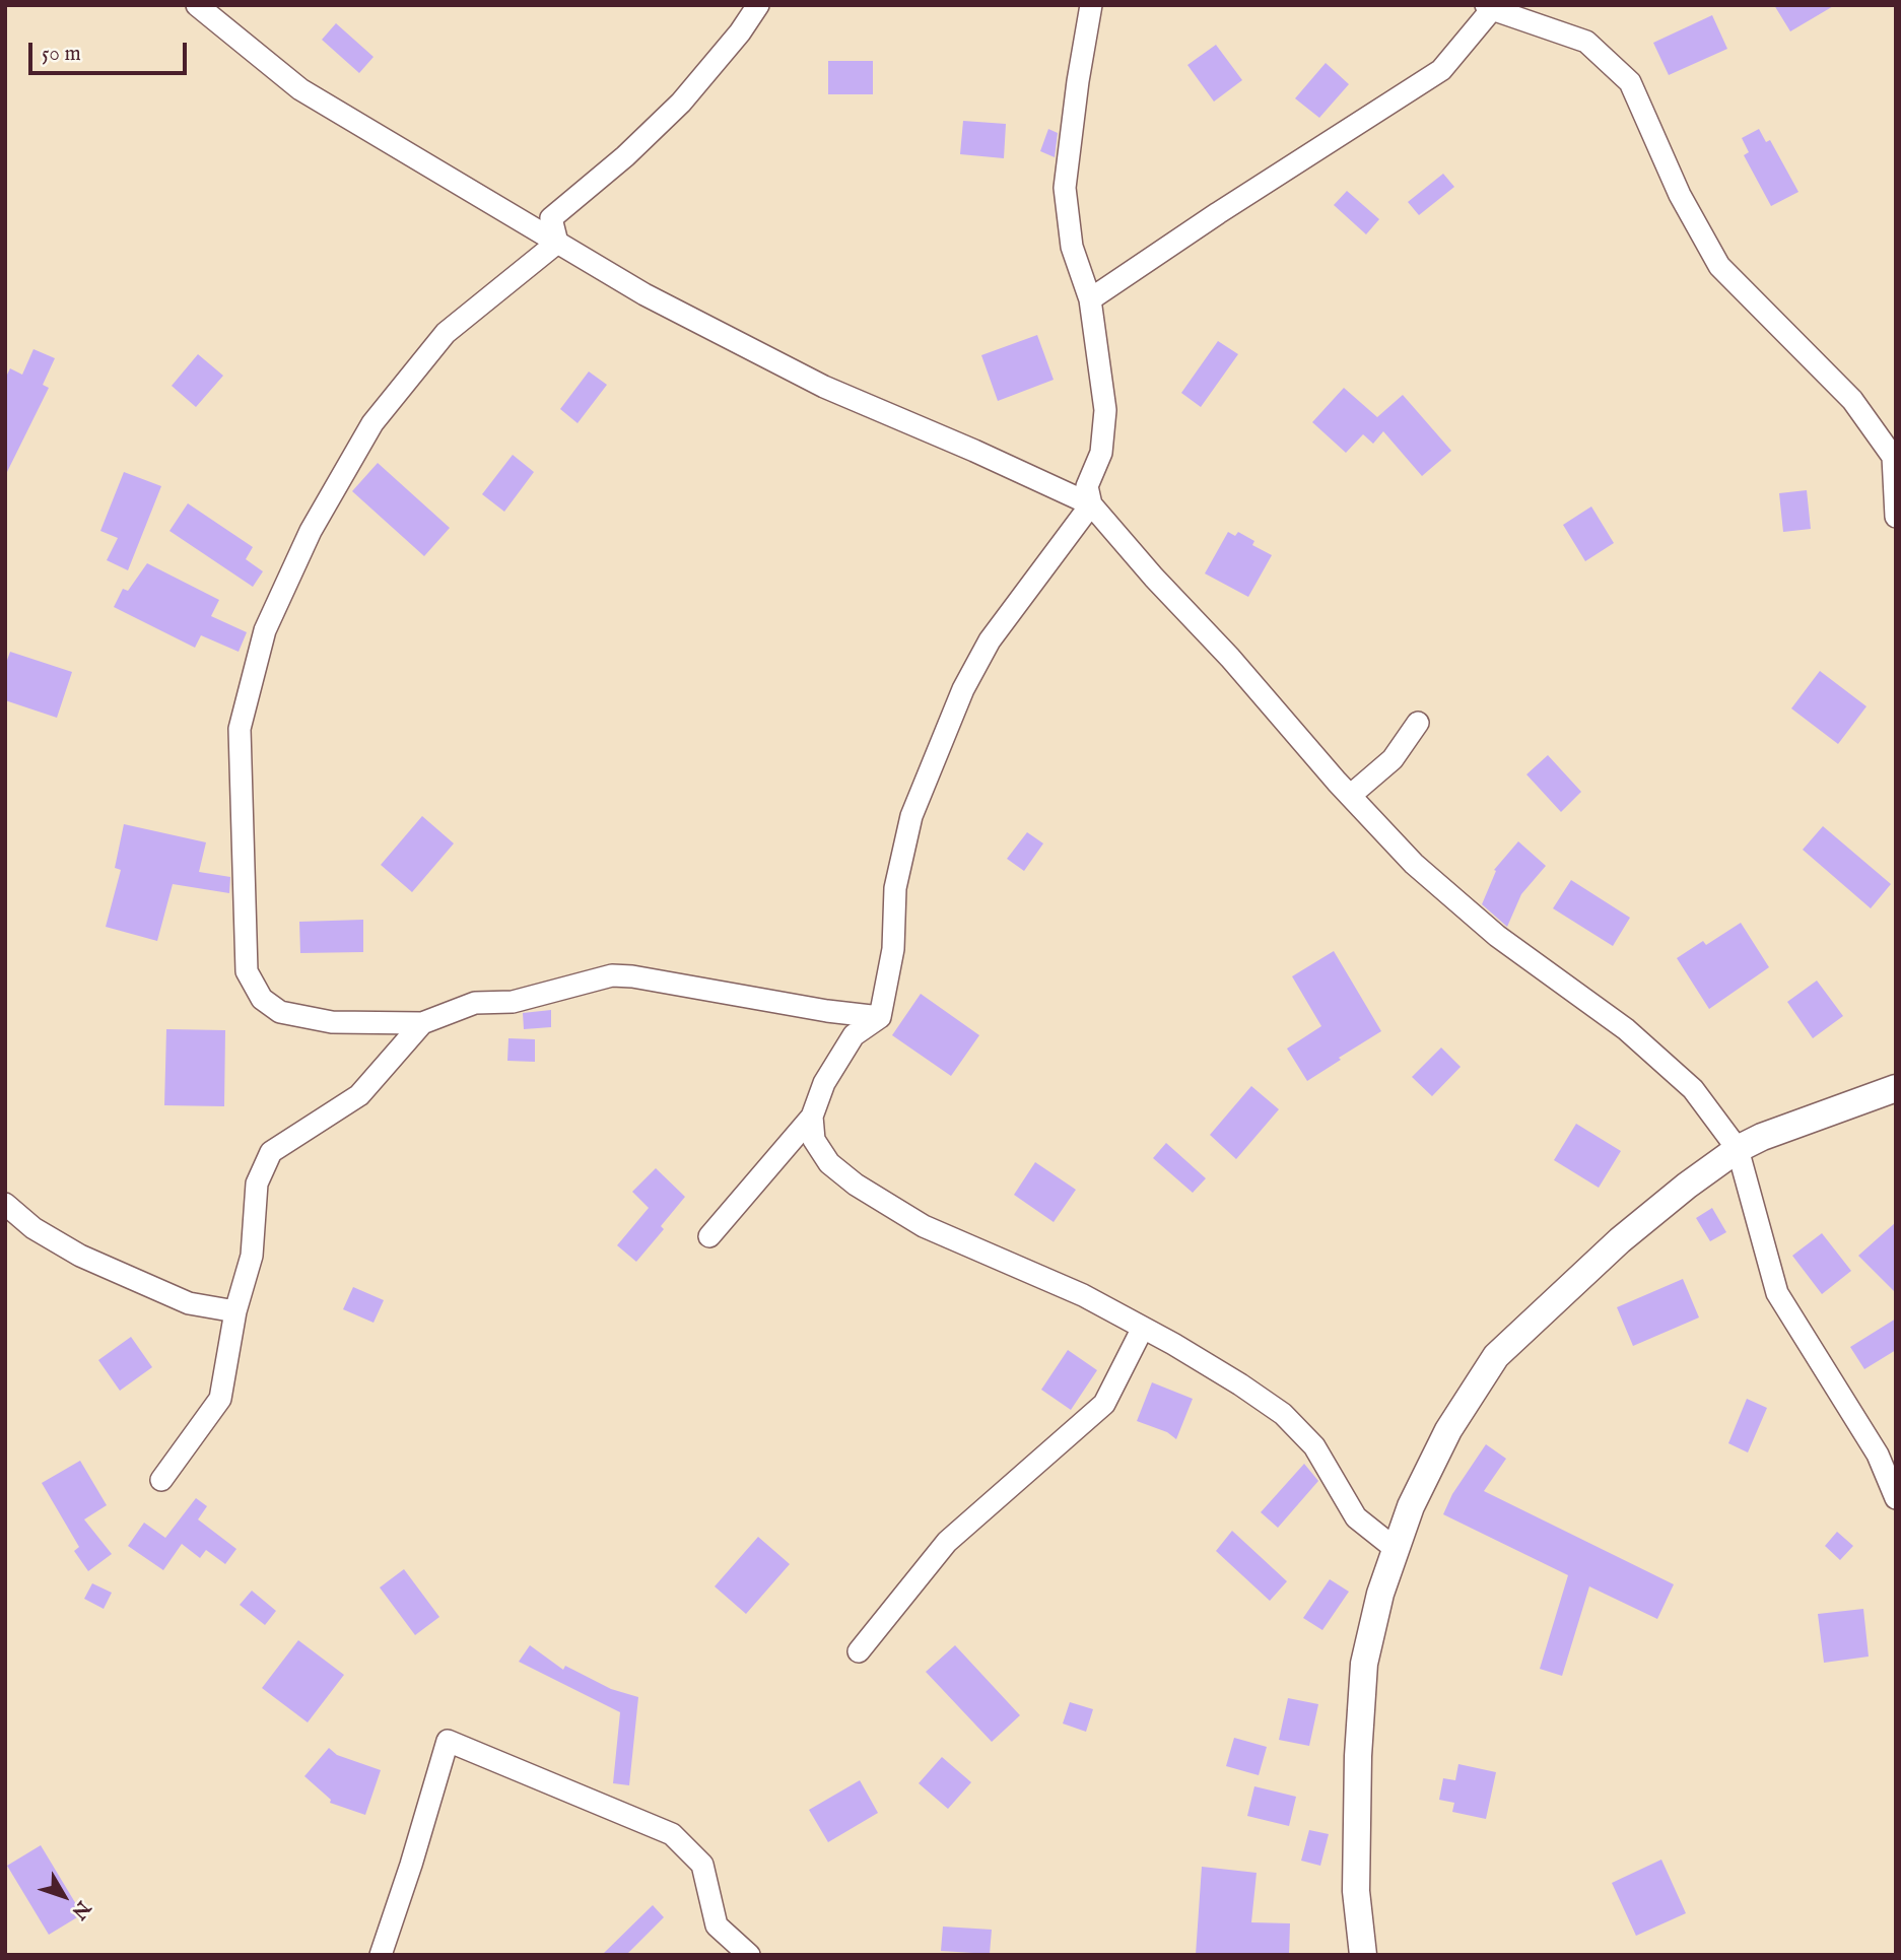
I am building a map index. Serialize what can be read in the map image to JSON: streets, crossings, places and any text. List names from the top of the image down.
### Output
{
  "scale_bar": "50 m",
  "north": "bottom right"
}
